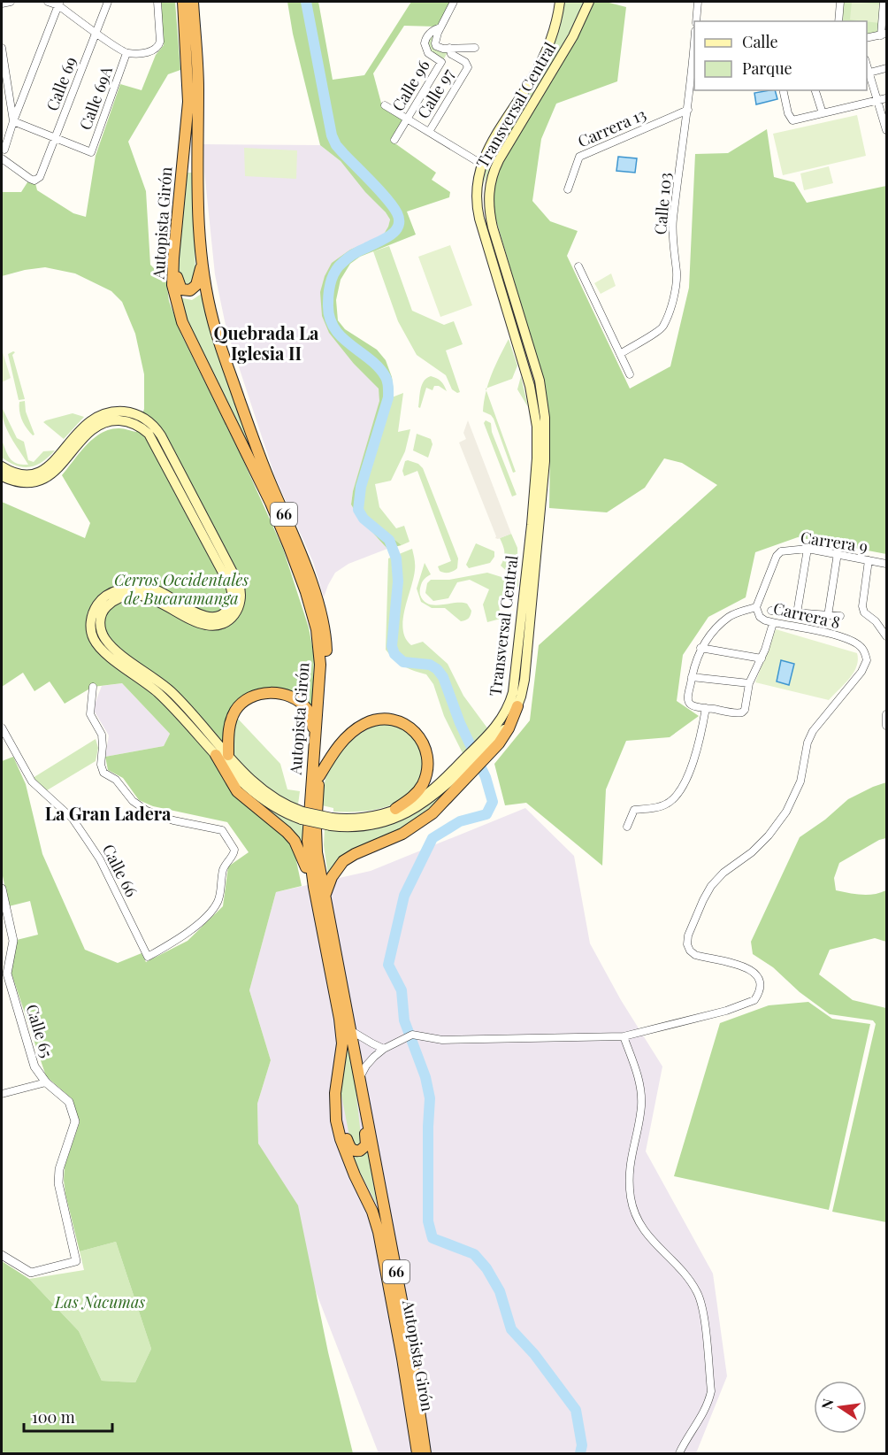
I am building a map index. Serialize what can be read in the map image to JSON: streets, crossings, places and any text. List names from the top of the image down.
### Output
{
  "streets": {
    "highway": ["Autopista Girón", "66"],
    "main road": ["Transversal Central"],
    "street": [
      "Calle 69",
      "Calle 96",
      "Calle 97",
      "Calle 69A",
      "Carrera 13",
      "Calle 103",
      "Carrera 9",
      "Carrera 8",
      "Calle 66",
      "Calle 65"
    ]
  },
  "crossings": [
    ["Calle 69", "Calle 69A"],
    ["Carrera 13", "Calle 103"],
    ["Carrera 9", "Carrera 8"]
  ],
  "districts": ["Quebrada La Iglesia II", "La Gran Ladera"],
  "parks": ["Cerros Occidentales de Bucaramanga", "Las Nacumas"],
  "legend": ["Calle", "Parque"],
  "scale_bar": "100 m",
  "north": "left"
}
